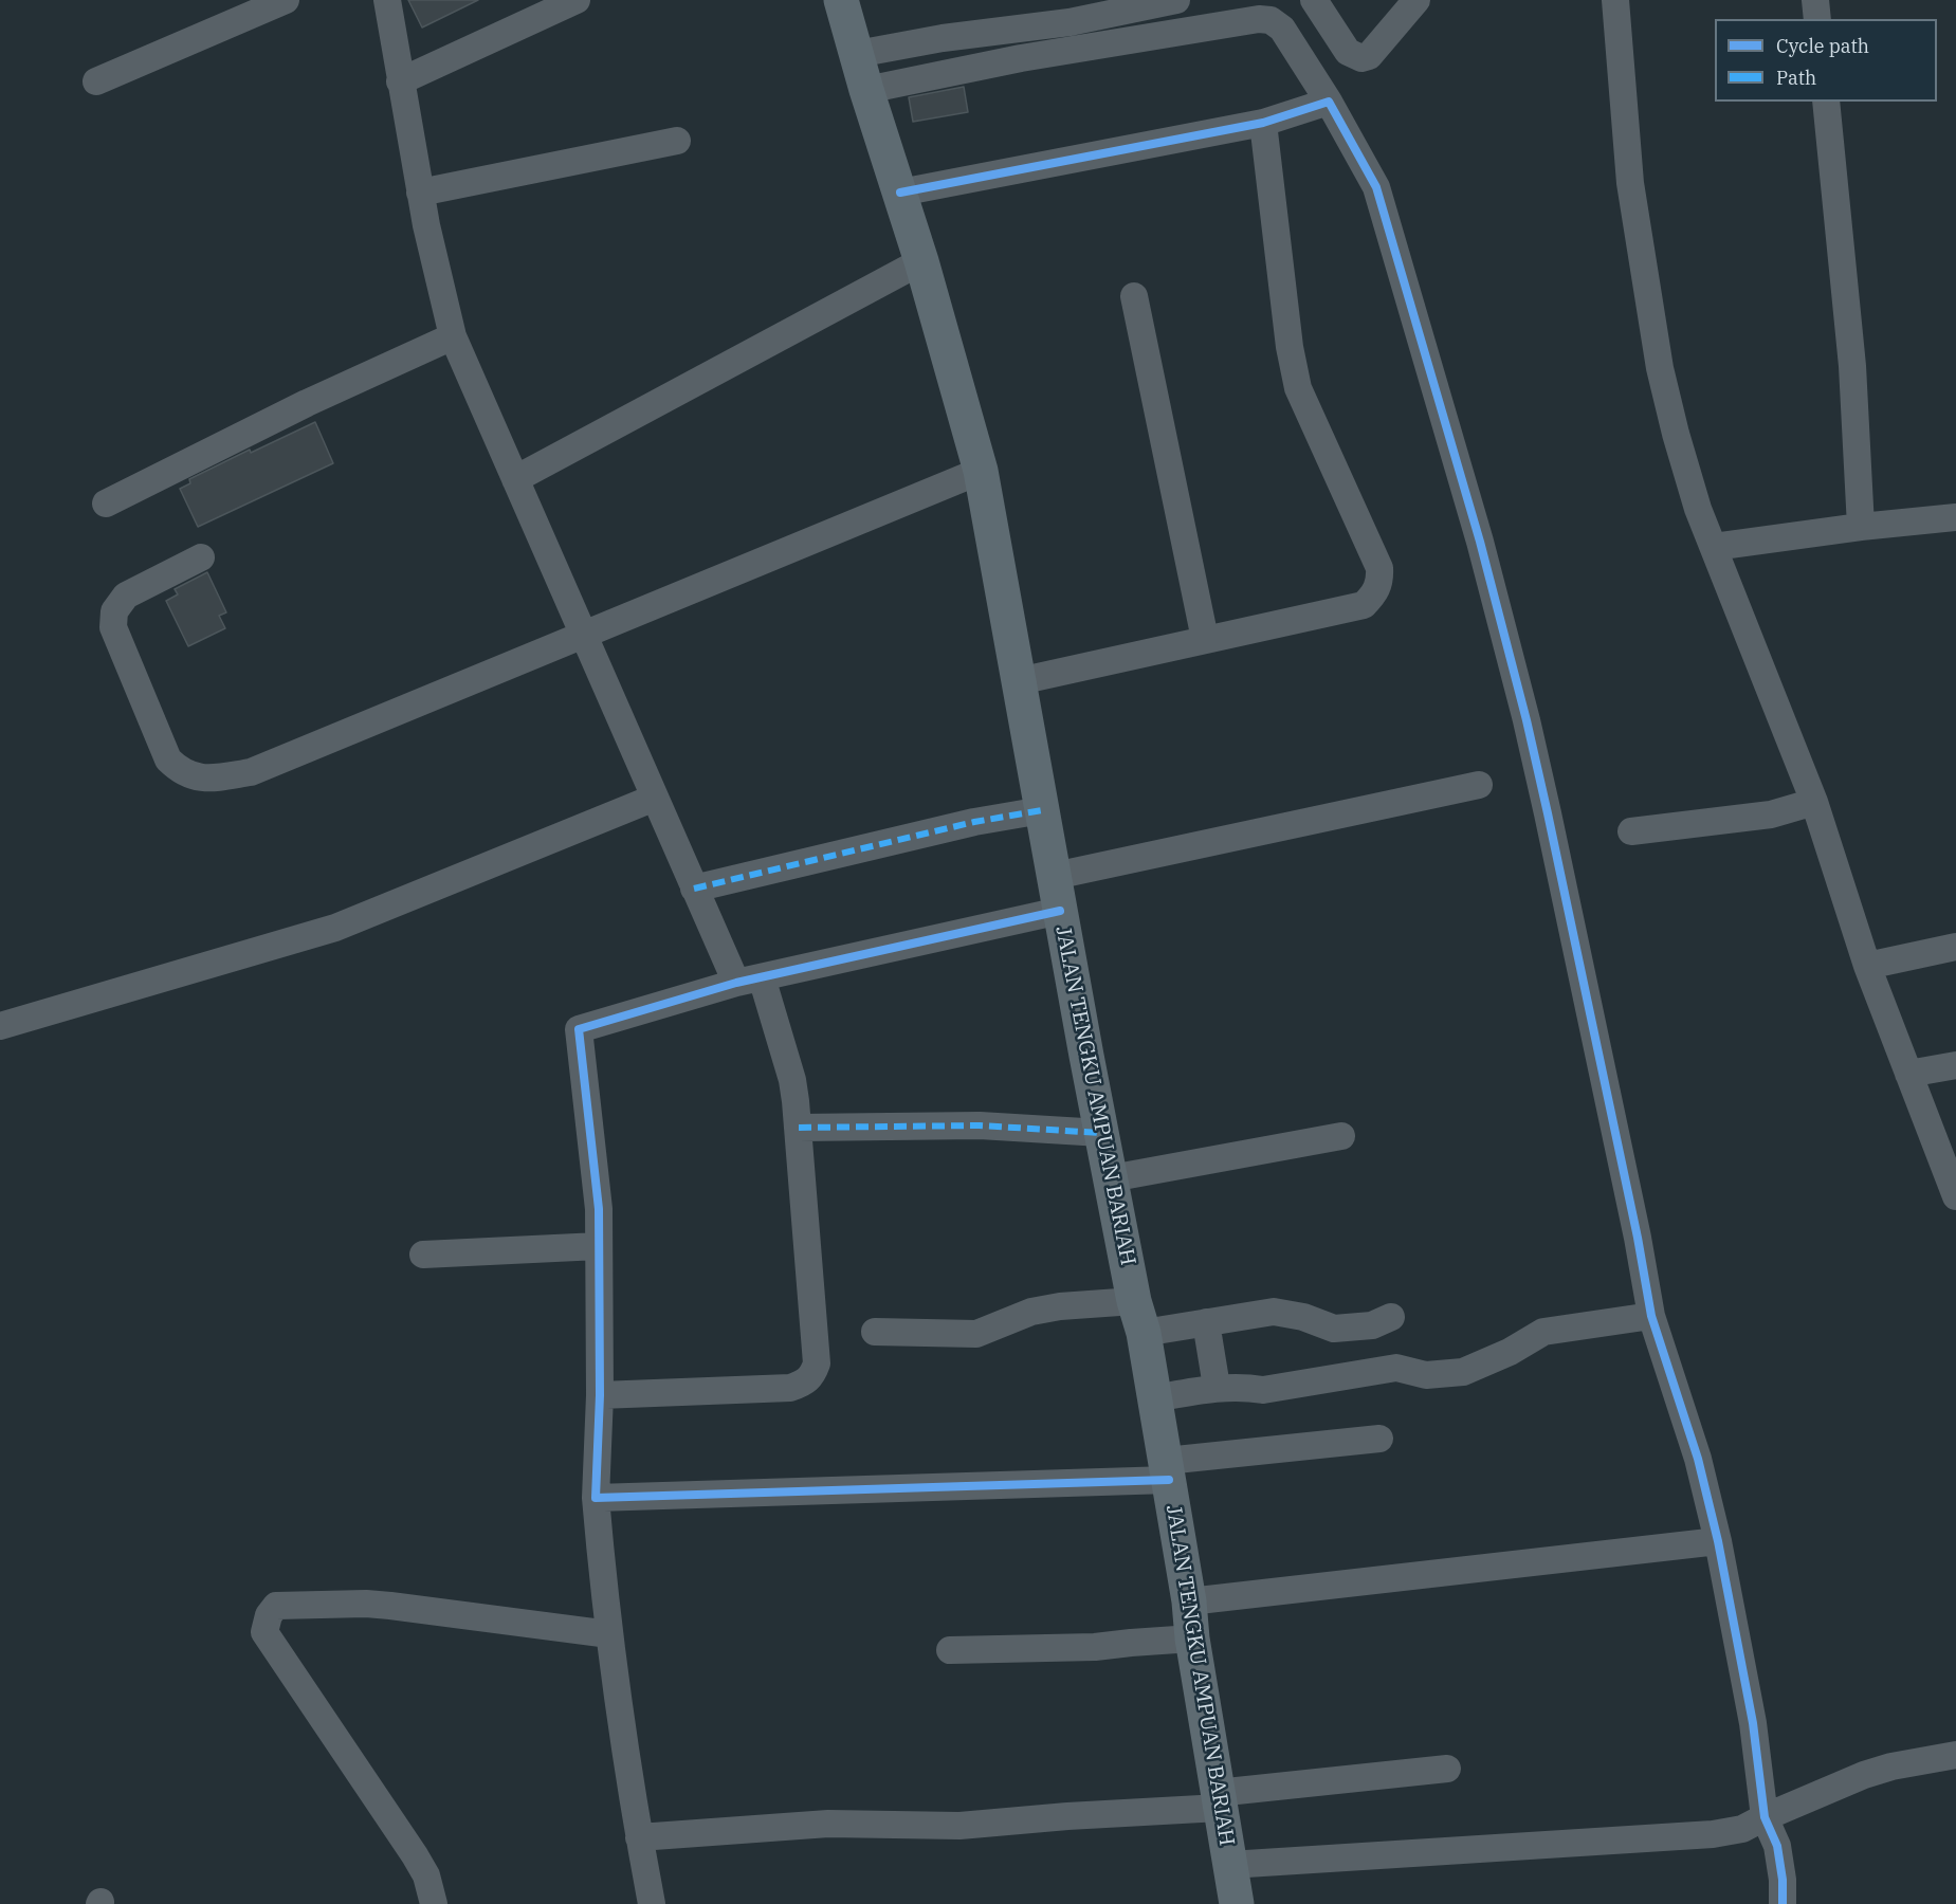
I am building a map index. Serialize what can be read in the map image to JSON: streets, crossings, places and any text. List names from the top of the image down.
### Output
{
  "streets": {
    "main road": ["JALAN TENGKU AMPUAN BARIAH"]
  },
  "legend": ["Cycle path", "Path"]
}
